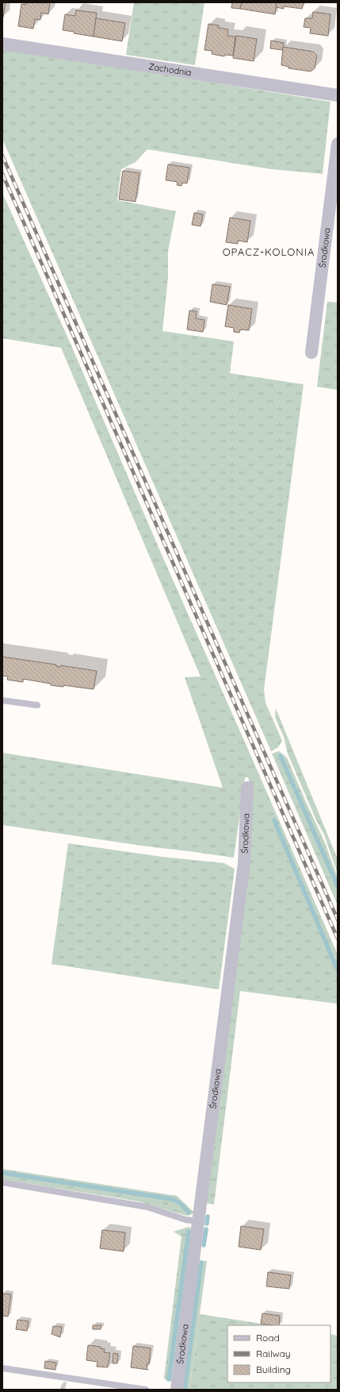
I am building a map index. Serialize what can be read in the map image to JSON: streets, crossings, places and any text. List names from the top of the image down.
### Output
{
  "streets": {
    "street": ["Zachodnia", "Środkowa"]
  },
  "districts": ["OPACZ-KOLONIA"],
  "legend": ["Road", "Railway", "Building"]
}
